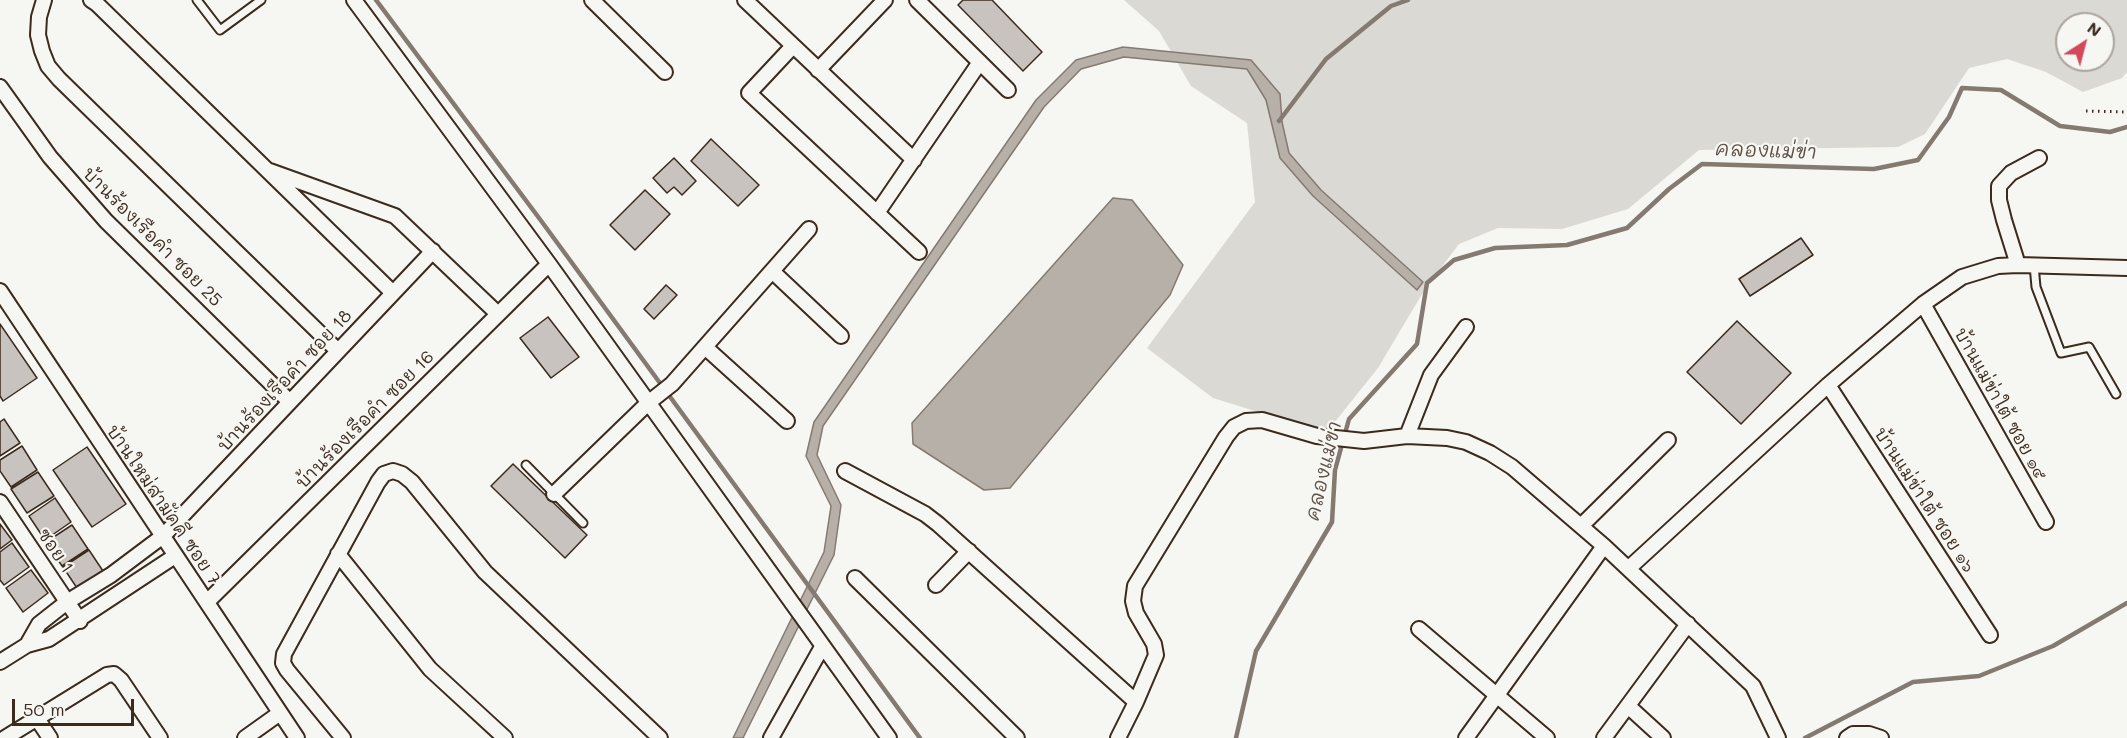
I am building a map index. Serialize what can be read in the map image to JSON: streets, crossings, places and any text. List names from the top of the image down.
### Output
{
  "streets": {
    "street": [
      "บ้านร้องเรือคำ ซอย 25",
      "บ้านร้องเรือคำ ซอย 18",
      "บ้านแม่ข่าใต้ ซอย ๑๕",
      "บ้านร้องเรือคำ ซอย 16",
      "บ้านแม่ข่าใต้ ซอย ๑๖",
      "บ้านใหม่สามัคคี ซอย 7",
      "ซอย 1"
    ]
  },
  "crossings": [
    ["บ้านร้องเรือคำ ซอย 25", "บ้านร้องเรือคำ ซอย 18"],
    ["บ้านร้องเรือคำ ซอย 18", "บ้านใหม่สามัคคี ซอย 7"],
    ["บ้านร้องเรือคำ ซอย 18", "ซอย 1"],
    ["บ้านร้องเรือคำ ซอย 16", "บ้านใหม่สามัคคี ซอย 7"]
  ],
  "water": ["คลองแม่ข่า"],
  "scale_bar": "50 m",
  "north": "top right"
}
